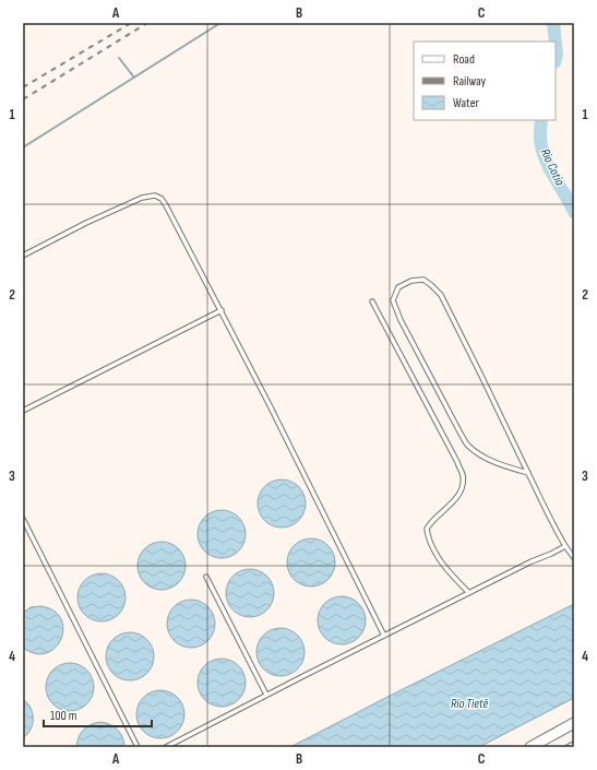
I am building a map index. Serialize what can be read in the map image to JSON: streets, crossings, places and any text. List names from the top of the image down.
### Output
{
  "water": ["Rio Cotia", "Rio Tietê"],
  "legend": ["Road", "Railway", "Water"],
  "scale_bar": "100 m",
  "grid": {
    "columns": ["A", "B", "C"],
    "rows": [
      "1",
      "2",
      "3",
      "4"
    ]
  }
}
